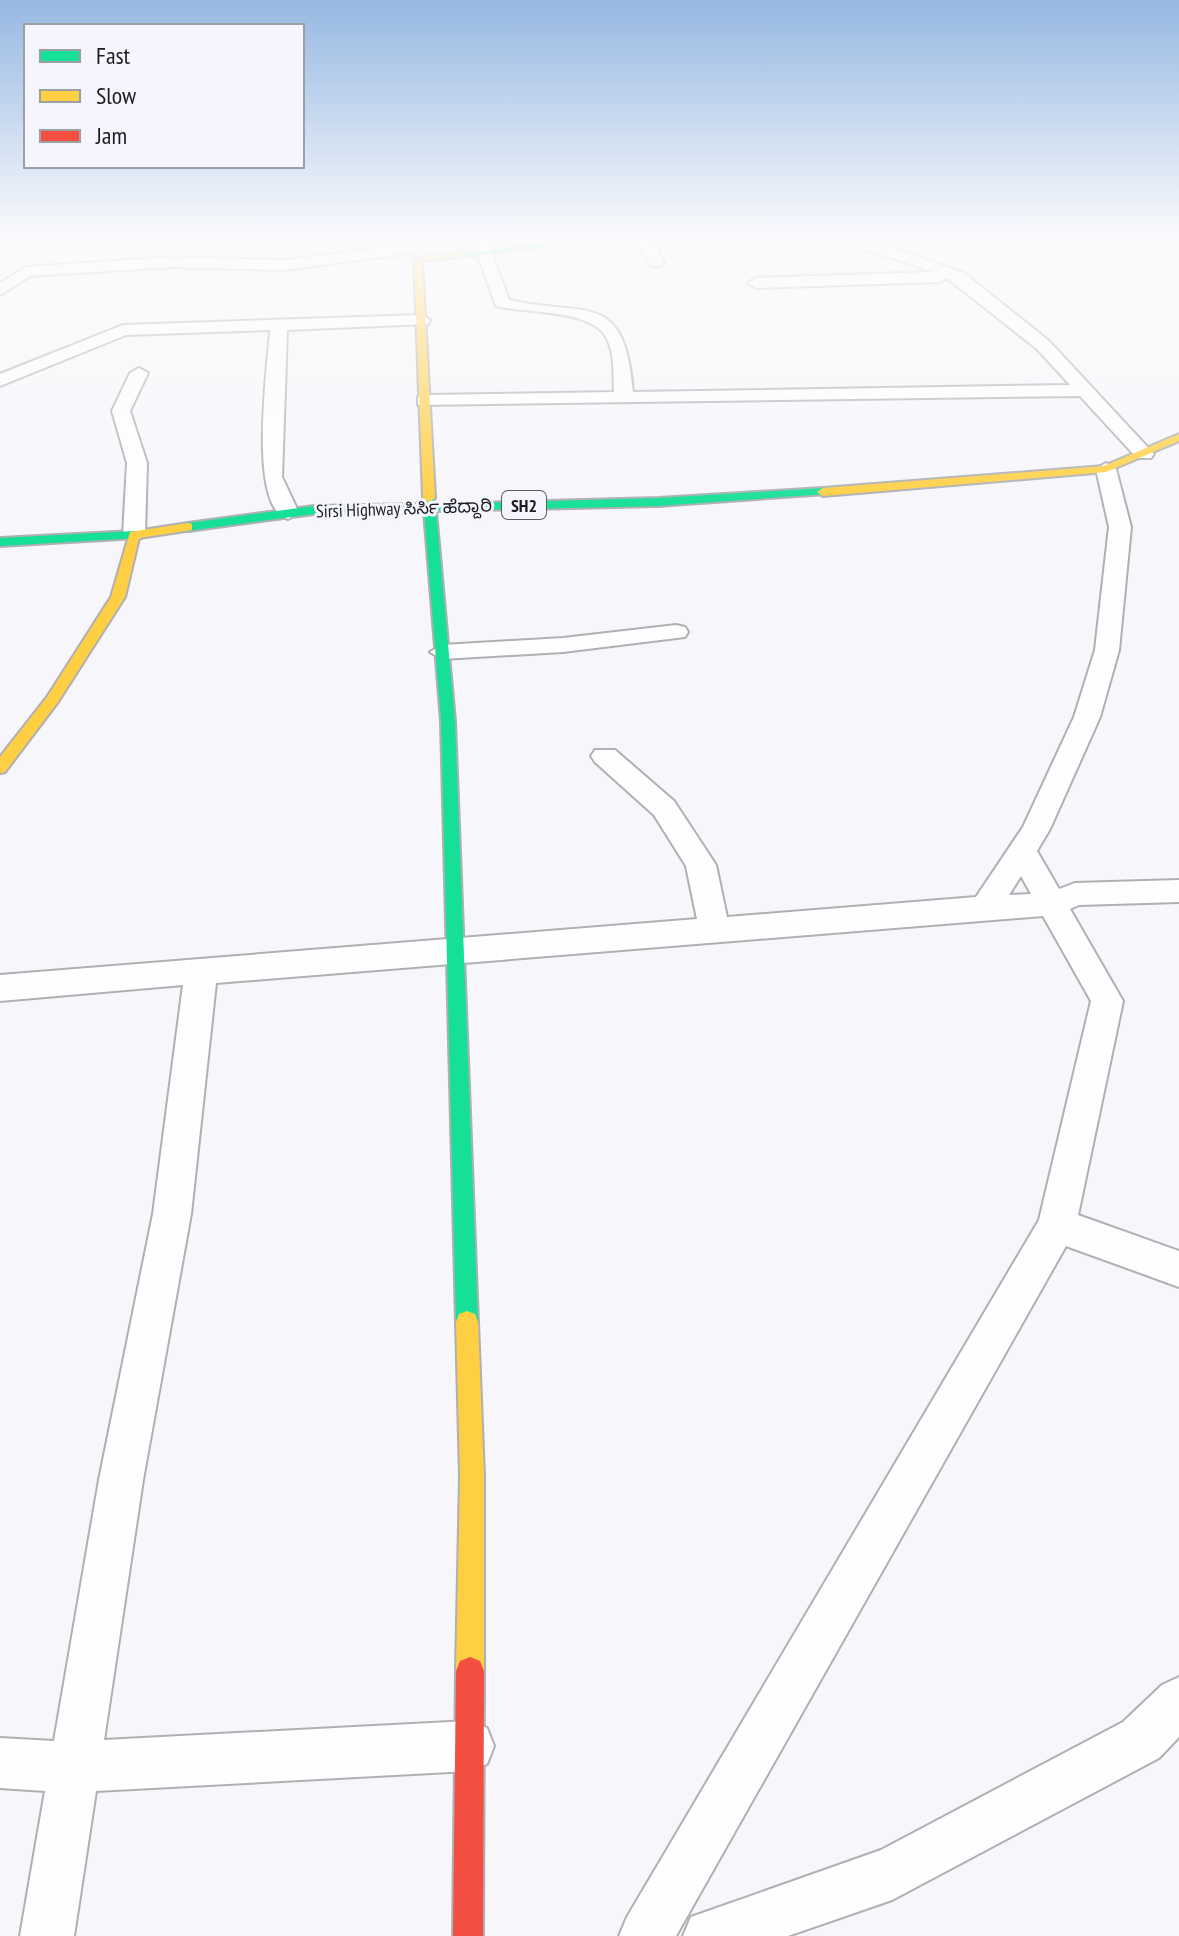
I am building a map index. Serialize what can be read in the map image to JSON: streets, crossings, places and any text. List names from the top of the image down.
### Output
{
  "streets": {
    "street": ["SH2", "Sirsi Highway ಸಿರ್ಸಿ ಹೆದ್ದಾರಿ"]
  },
  "legend": ["Fast", "Slow", "Jam"]
}
